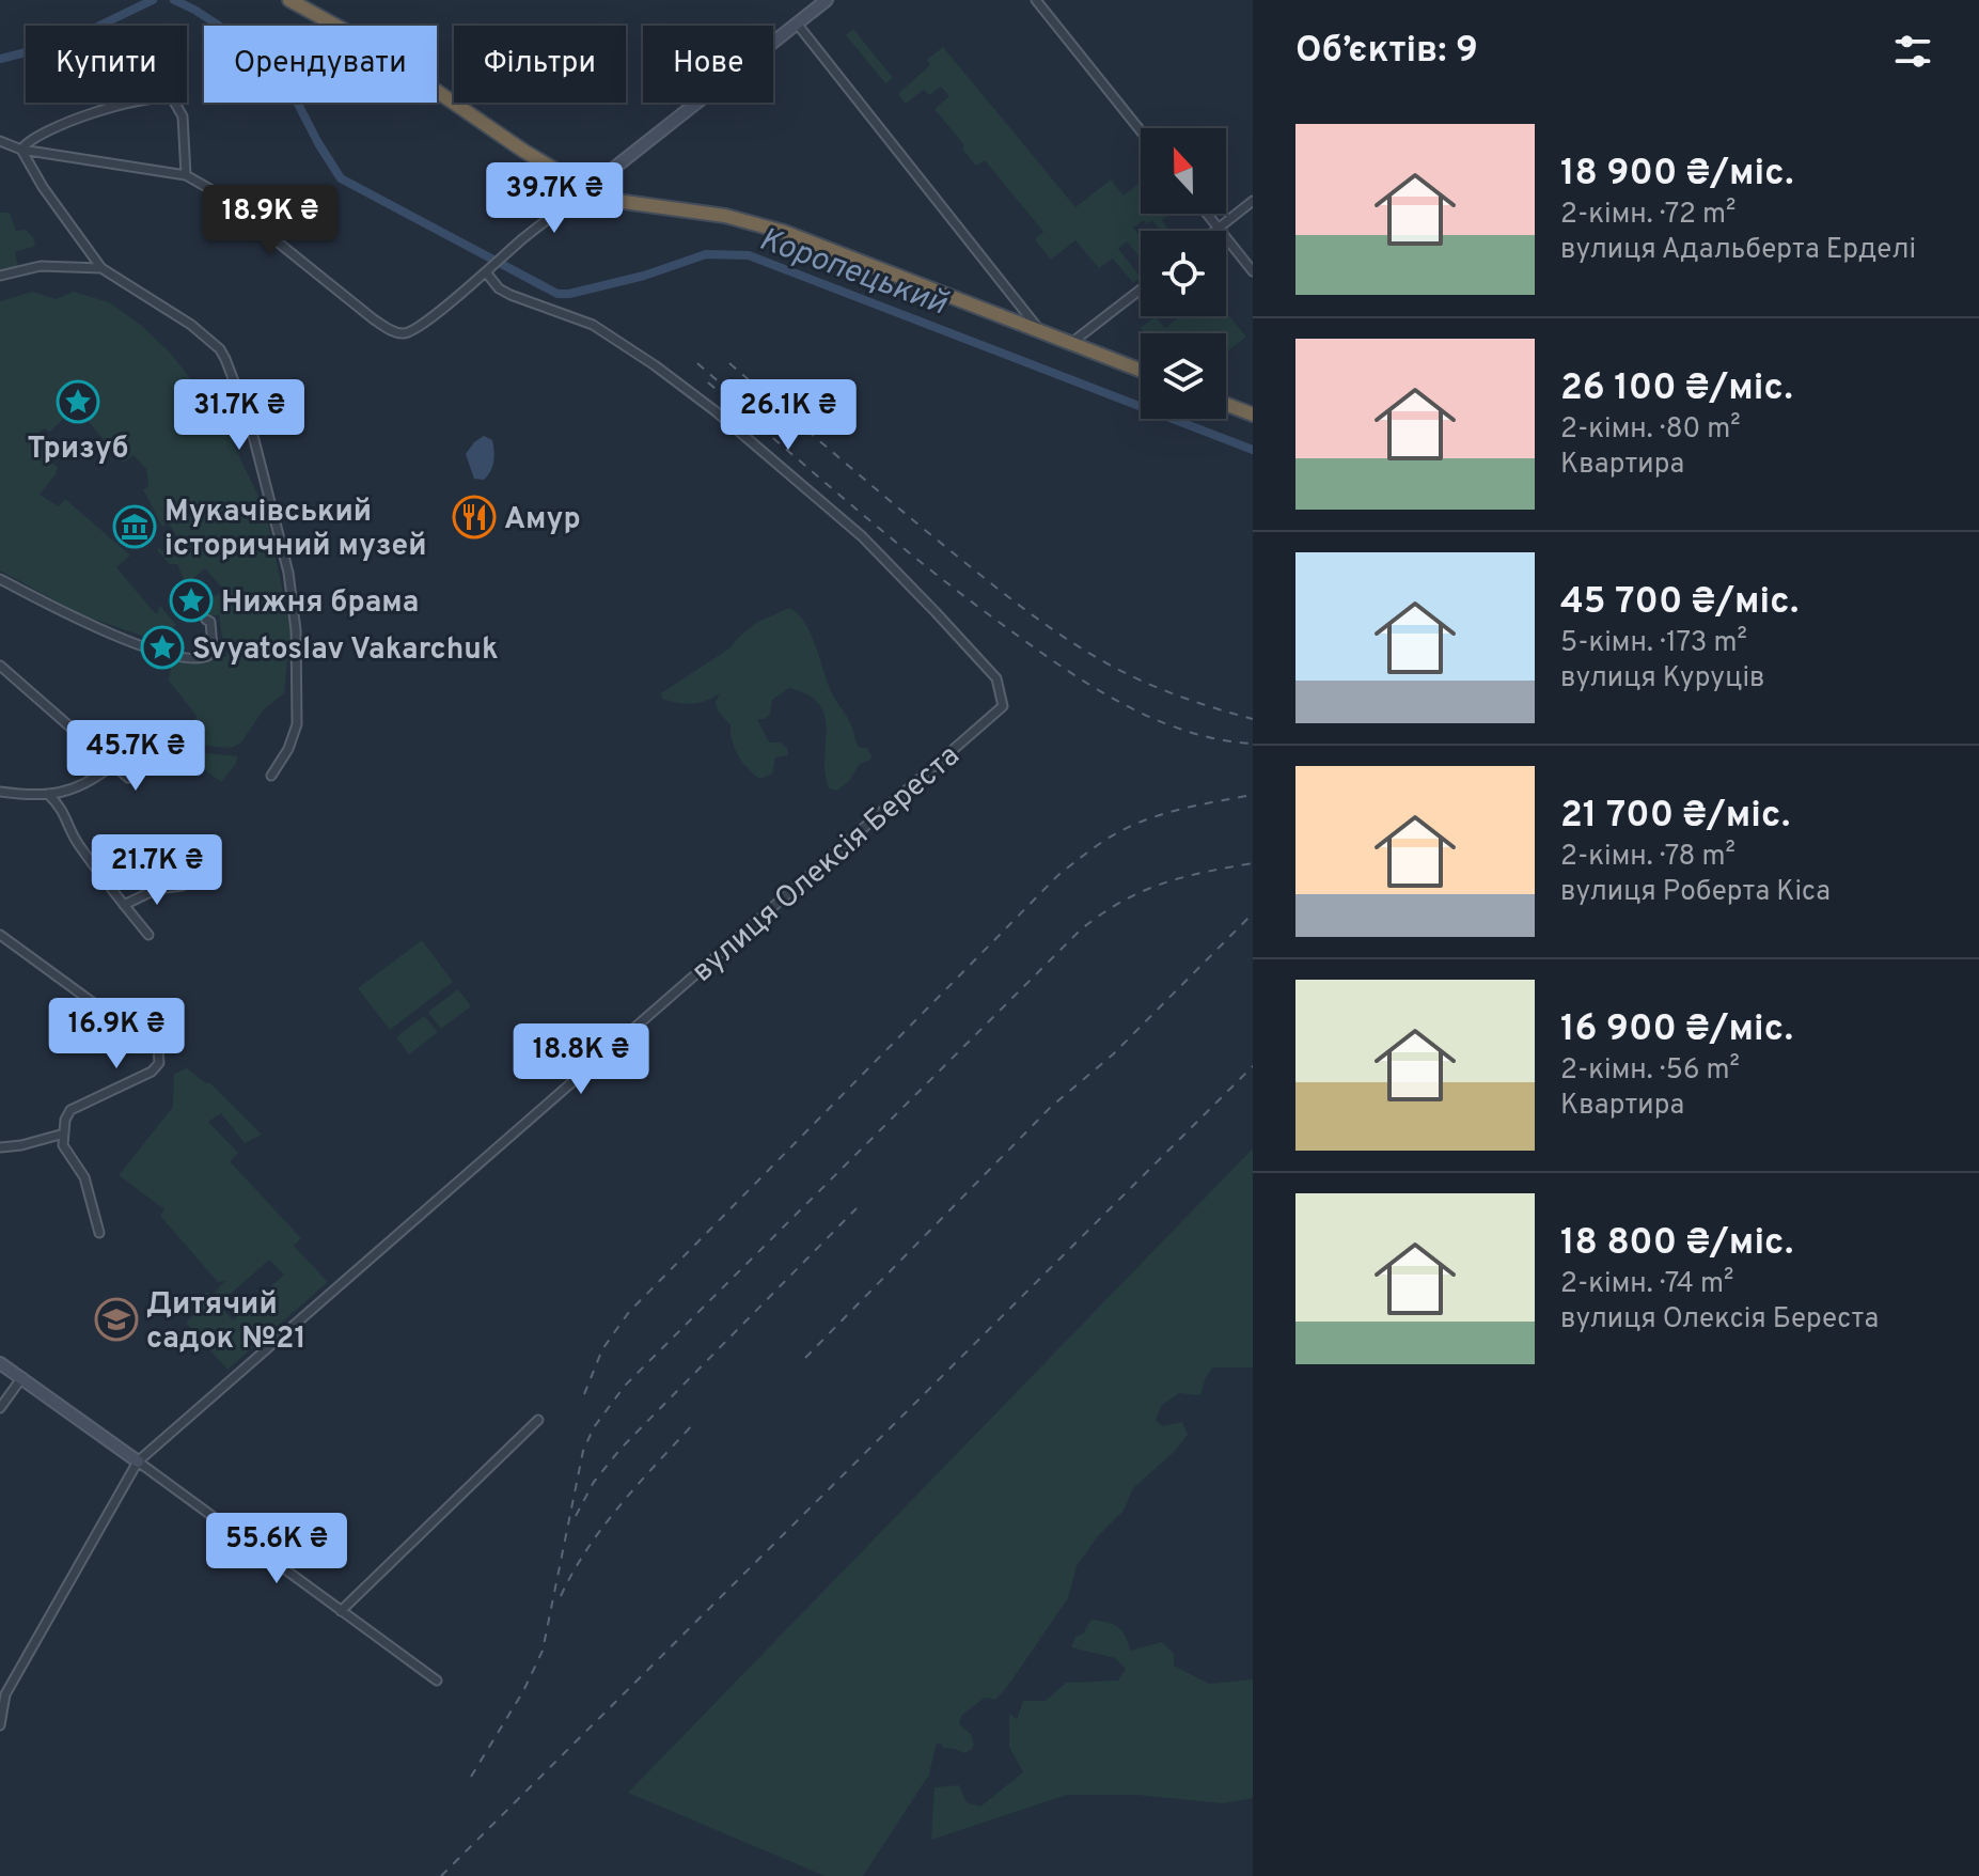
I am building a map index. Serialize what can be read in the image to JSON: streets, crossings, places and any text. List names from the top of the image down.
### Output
{
  "streets": {
    "street": ["вулиця Олексія Береста"]
  },
  "water": ["Коропецький"],
  "places": {
    "place": ["Тризуб", "Нижня брама", "Svyatoslav Vakarchuk"],
    "restaurant": ["Амур"],
    "museum": ["Мукачівський історичний музей"],
    "school or university": ["Дитячий садок №21"]
  },
  "north": "top",
  "page": {
    "heading": "Об’єктів: 9",
    "chip": [
      "Купити",
      "Орендувати",
      "Фільтри",
      "Нове"
    ],
    "list": [
      {
        "name": "18 900 ₴/міс.",
        "note": "2-кімн. · 72 m² · вулиця Адальберта Ерделі"
      },
      {
        "name": "26 100 ₴/міс.",
        "note": "2-кімн. · 80 m² · Квартира"
      },
      {
        "name": "45 700 ₴/міс.",
        "note": "5-кімн. · 173 m² · вулиця Куруців"
      },
      {
        "name": "21 700 ₴/міс.",
        "note": "2-кімн. · 78 m² · вулиця Роберта Кіса"
      },
      {
        "name": "16 900 ₴/міс.",
        "note": "2-кімн. · 56 m² · Квартира"
      },
      {
        "name": "18 800 ₴/міс.",
        "note": "2-кімн. · 74 m² · вулиця Олексія Береста"
      }
    ],
    "price": [
      "39.7K ₴",
      "18.9K ₴",
      "31.7K ₴",
      "26.1K ₴",
      "45.7K ₴",
      "21.7K ₴",
      "16.9K ₴",
      "18.8K ₴",
      "55.6K ₴"
    ]
  }
}
